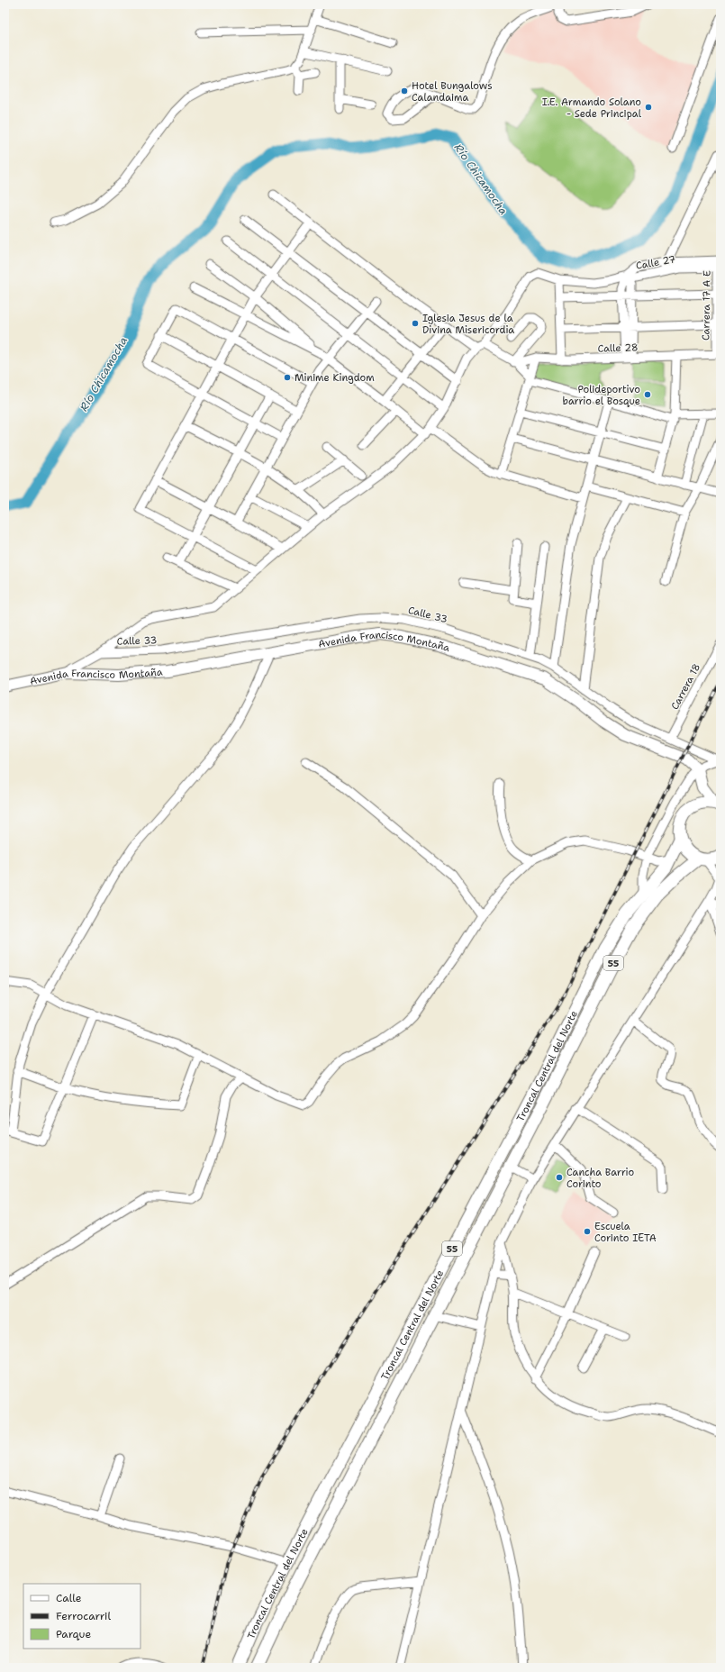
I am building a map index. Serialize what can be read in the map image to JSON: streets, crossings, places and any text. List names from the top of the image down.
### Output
{
  "streets": {
    "highway": ["55", "Troncal Central del Norte"],
    "main road": ["Avenida Francisco Montaña"],
    "street": [
      "Calle 27",
      "Carrera 17 A E",
      "Calle 28",
      "Calle 33",
      "Carrera 18"
    ]
  },
  "crossings": [
    ["Calle 27", "Carrera 17 A E"],
    ["Carrera 17 A E", "Calle 28"],
    ["Calle 33", "Carrera 18"],
    ["55", "Troncal Central del Norte"]
  ],
  "water": ["Río Chicamocha"],
  "places": [
    "Hotel Bungalows Calandaima",
    "I.E. Armando Solano - Sede Principal",
    "Iglesia Jesus de la Divina Misericordia",
    "Minime Kingdom",
    "Polideportivo barrio el Bosque",
    "Cancha Barrio Corinto",
    "Escuela Corinto IETA"
  ],
  "legend": ["Calle", "Ferrocarril", "Parque"]
}
